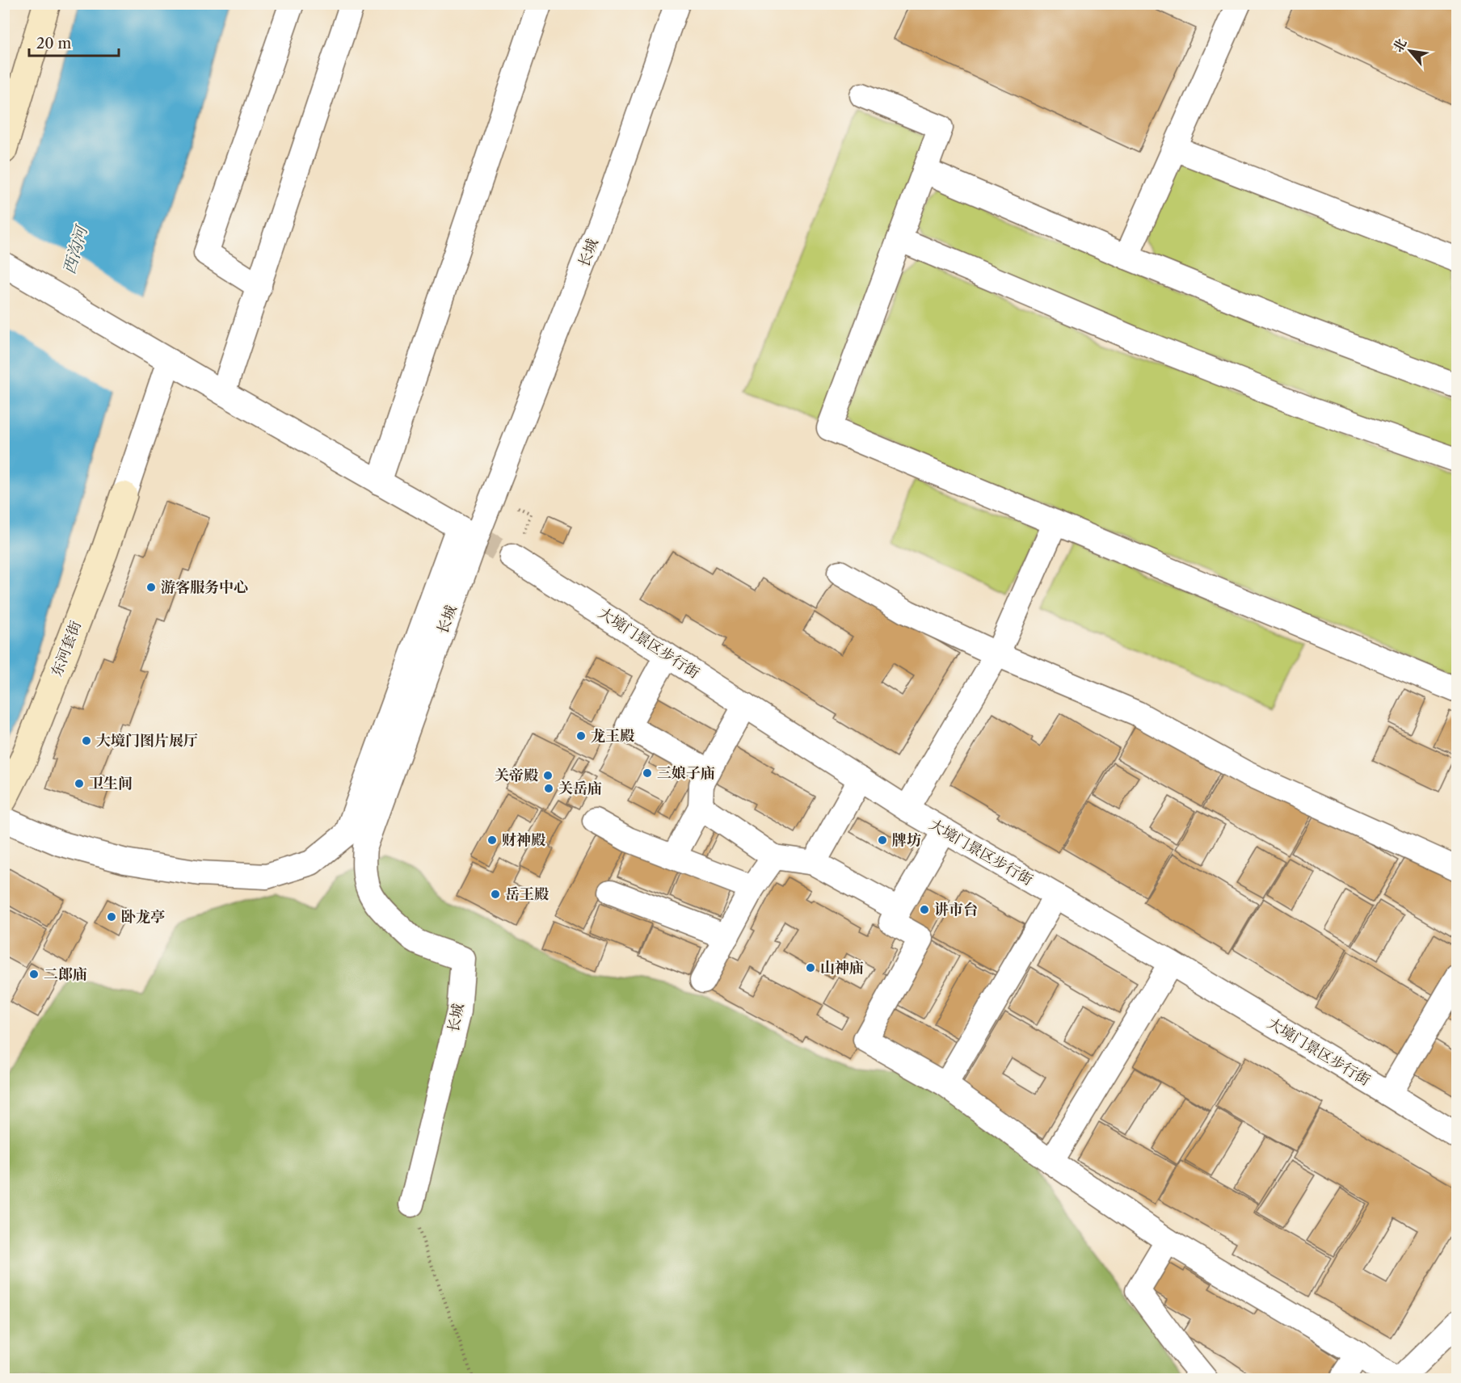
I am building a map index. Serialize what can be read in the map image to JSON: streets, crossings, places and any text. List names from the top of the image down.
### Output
{
  "streets": {
    "street": ["长城", "大境门景区步行街", "东河套街"]
  },
  "water": ["西沟河"],
  "places": [
    "游客服务中心",
    "龙王殿",
    "大境门图片展厅",
    "三娘子庙",
    "关帝殿",
    "卫生间",
    "关岳庙",
    "财神殿",
    "牌坊",
    "岳王殿",
    "讲市台",
    "卧龙亭",
    "山神庙",
    "二郎庙"
  ],
  "scale_bar": "20 m",
  "north": "top left"
}
